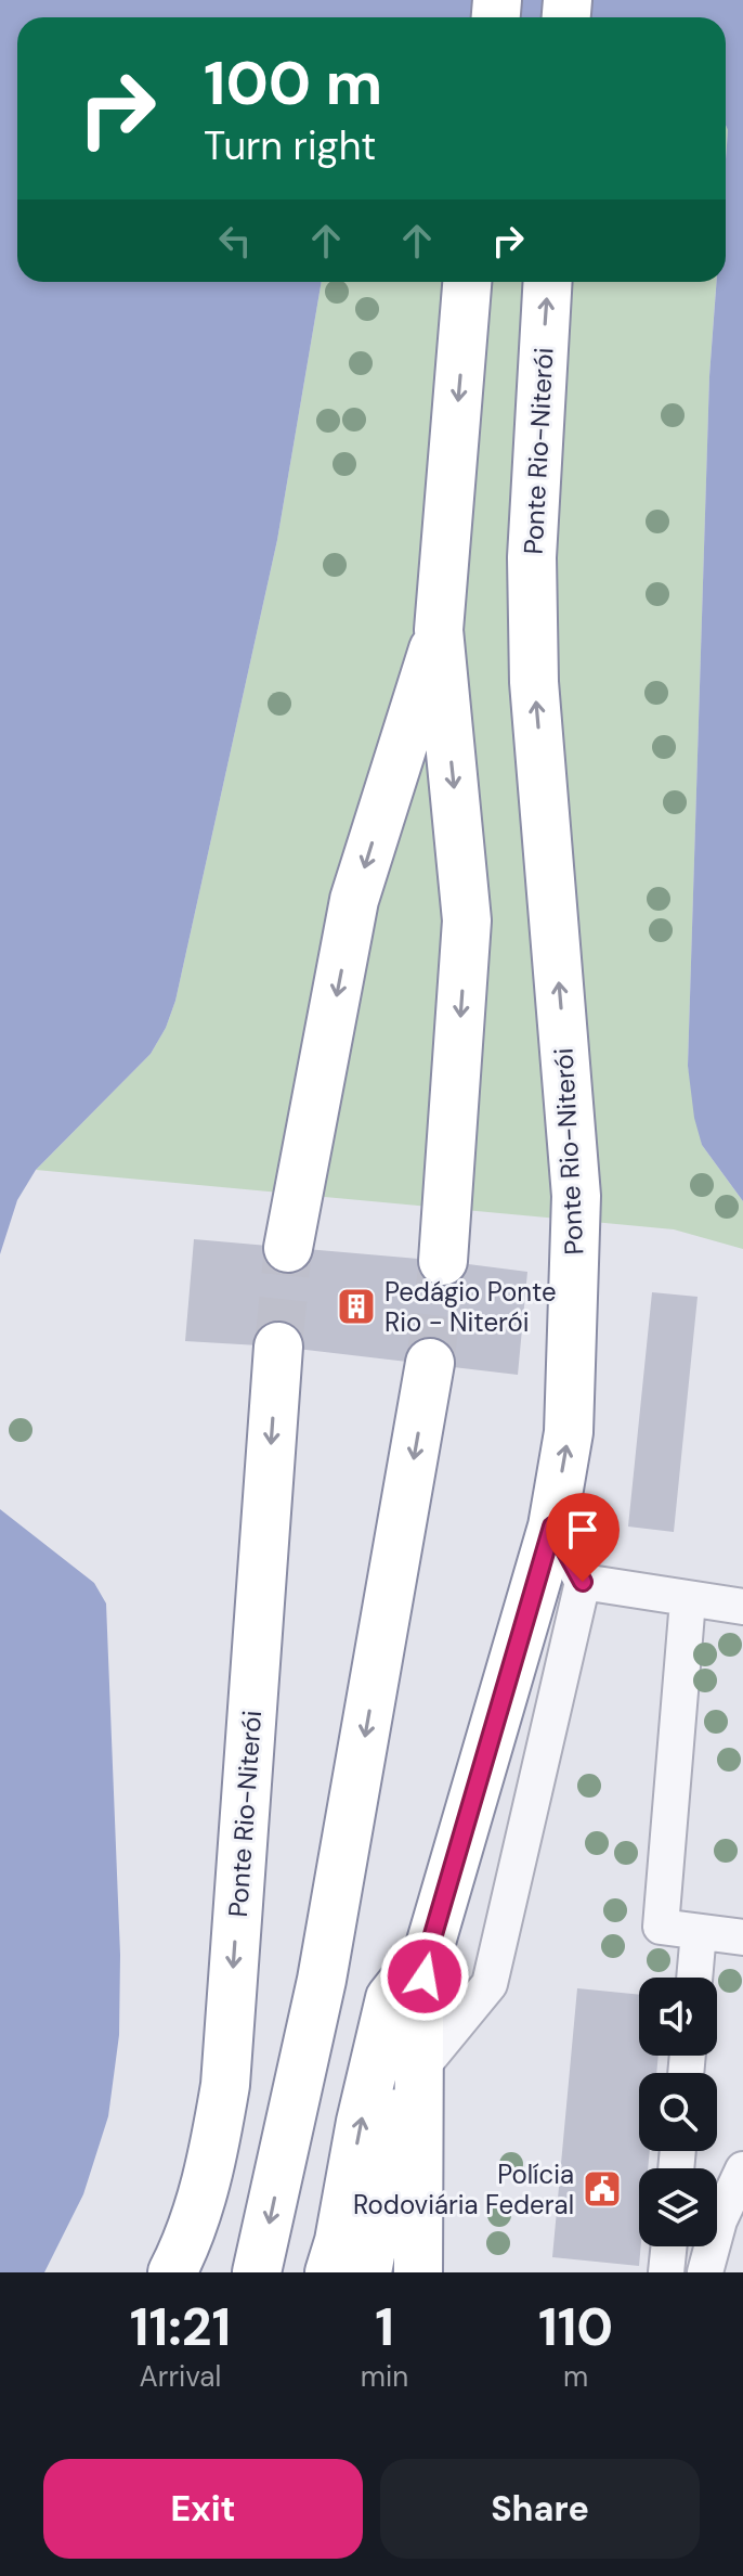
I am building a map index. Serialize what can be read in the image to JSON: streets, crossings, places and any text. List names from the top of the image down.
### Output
{
  "streets": {
    "highway": ["Ponte Rio-Niterói"]
  },
  "places": {
    "building": ["Pedágio Ponte Rio - Niterói"],
    "public building": ["Polícia Rodoviária Federal"]
  },
  "page": {
    "turn": ["100 m", "Turn right"],
    "eta": [
      "11:21",
      "Arrival",
      "1",
      "min",
      "110",
      "m"
    ],
    "buttons": ["Exit", "Share"]
  }
}
